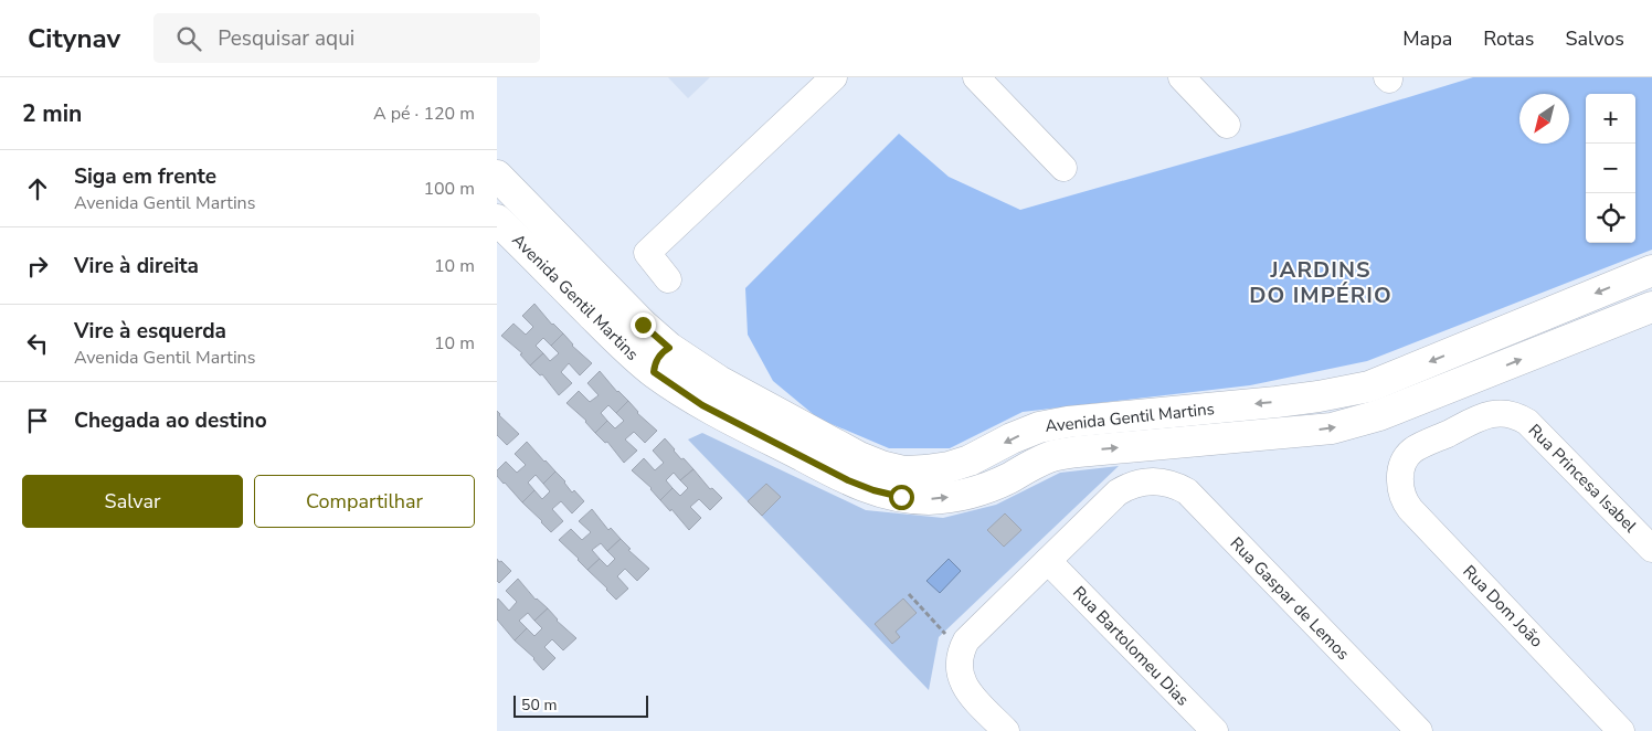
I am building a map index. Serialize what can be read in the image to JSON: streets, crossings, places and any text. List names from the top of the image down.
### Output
{
  "streets": {
    "main road": ["Avenida Gentil Martins"],
    "street": [
      "Rua Princesa Isabel",
      "Rua Gaspar de Lemos",
      "Rua Dom João",
      "Rua Bartolomeu Dias"
    ]
  },
  "crossings": [
    ["Rua Princesa Isabel", "Rua Dom João"],
    ["Rua Gaspar de Lemos", "Rua Bartolomeu Dias"]
  ],
  "districts": ["JARDINS DO IMPÉRIO"],
  "scale_bar": "50 m",
  "north": "bottom left",
  "page": {
    "header": "Citynav",
    "search": "Pesquisar aqui",
    "nav": ["Mapa", "Rotas", "Salvos"],
    "heading": ["2 min", "A pé · 120 m"],
    "map_buttons": ["+", "−"],
    "list": [
      ["Siga em frente", "Avenida Gentil Martins", "100 m"],
      ["Vire à direita", "10 m"],
      ["Vire à esquerda", "Avenida Gentil Martins", "10 m"],
      "Chegada ao destino"
    ],
    "buttons": ["Salvar", "Compartilhar"],
    "scale": "50 m"
  }
}
